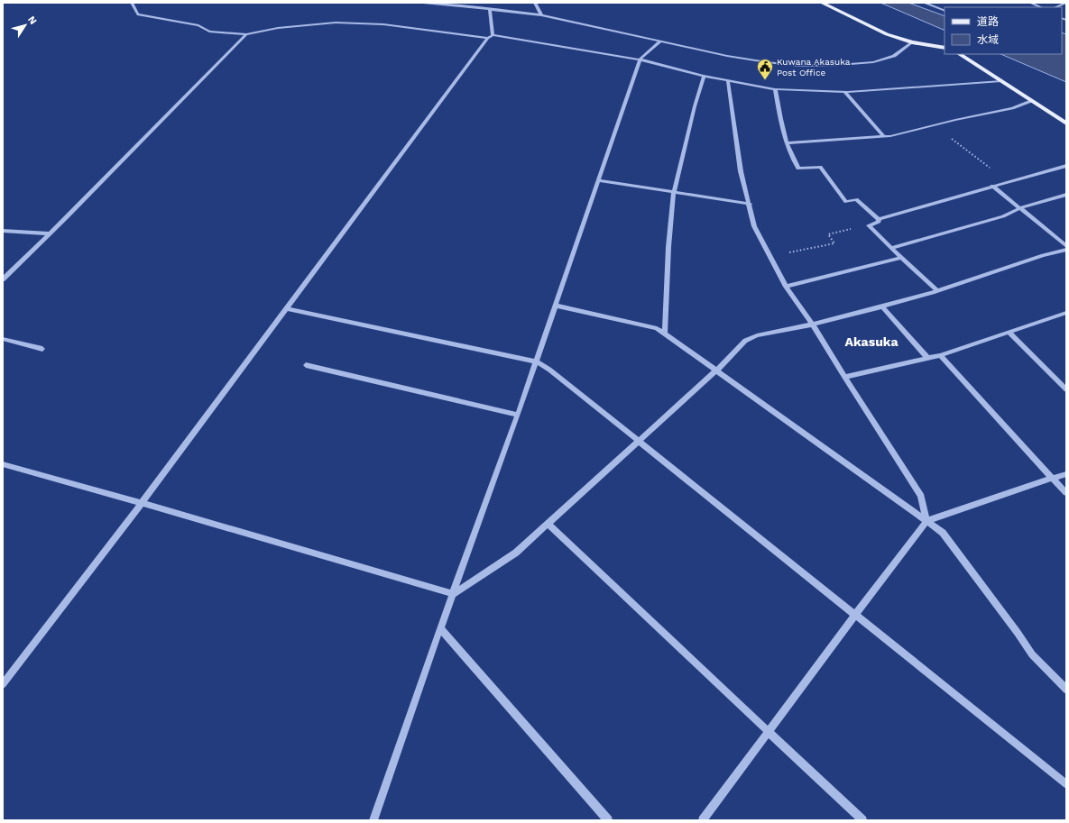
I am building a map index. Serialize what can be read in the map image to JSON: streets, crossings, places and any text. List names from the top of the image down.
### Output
{
  "districts": ["Akasuka"],
  "places": {
    "public building": ["Kuwana Akasuka Post Office"]
  },
  "legend": ["道路", "水域"],
  "north": "top right"
}
